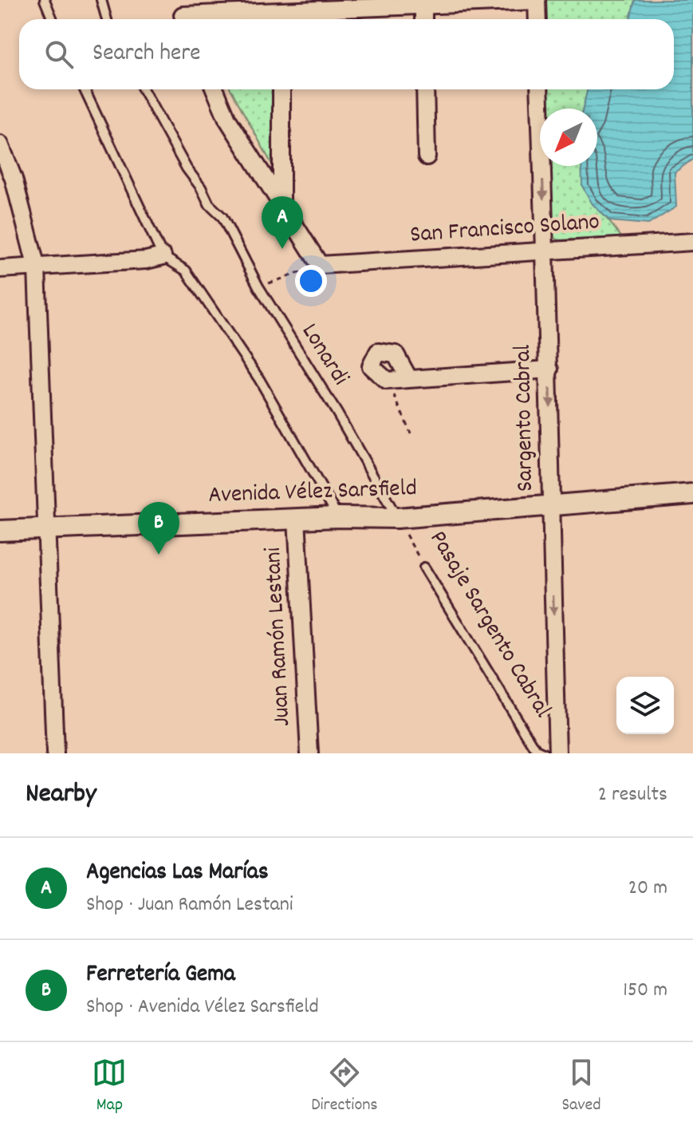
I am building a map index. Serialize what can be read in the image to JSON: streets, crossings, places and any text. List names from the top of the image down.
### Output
{
  "streets": {
    "street": [
      "San Francisco Solano",
      "Sargento Cabral",
      "Avenida Vélez Sarsfield",
      "Juan Ramón Lestani"
    ],
    "lane": ["Lonardi", "Pasaje Sargento Cabral"]
  },
  "crossings": [
    ["San Francisco Solano", "Sargento Cabral"],
    ["Lonardi", "Avenida Vélez Sarsfield"],
    ["Lonardi", "Pasaje Sargento Cabral"],
    ["Sargento Cabral", "Avenida Vélez Sarsfield"],
    ["Avenida Vélez Sarsfield", "Pasaje Sargento Cabral"],
    ["Avenida Vélez Sarsfield", "Juan Ramón Lestani"]
  ],
  "one_way": ["Sargento Cabral"],
  "north": "bottom left",
  "page": {
    "search": "Search here",
    "pins": ["A", "B"],
    "heading": ["Nearby", "2 results"],
    "list": [
      {
        "mark": "A",
        "name": "Agencias Las Marías",
        "note": "Shop · Juan Ramón Lestani",
        "value": "20 m"
      },
      {
        "mark": "B",
        "name": "Ferretería Gema",
        "note": "Shop · Avenida Vélez Sarsfield",
        "value": "150 m"
      }
    ],
    "nav": ["Map", "Directions", "Saved"]
  }
}
